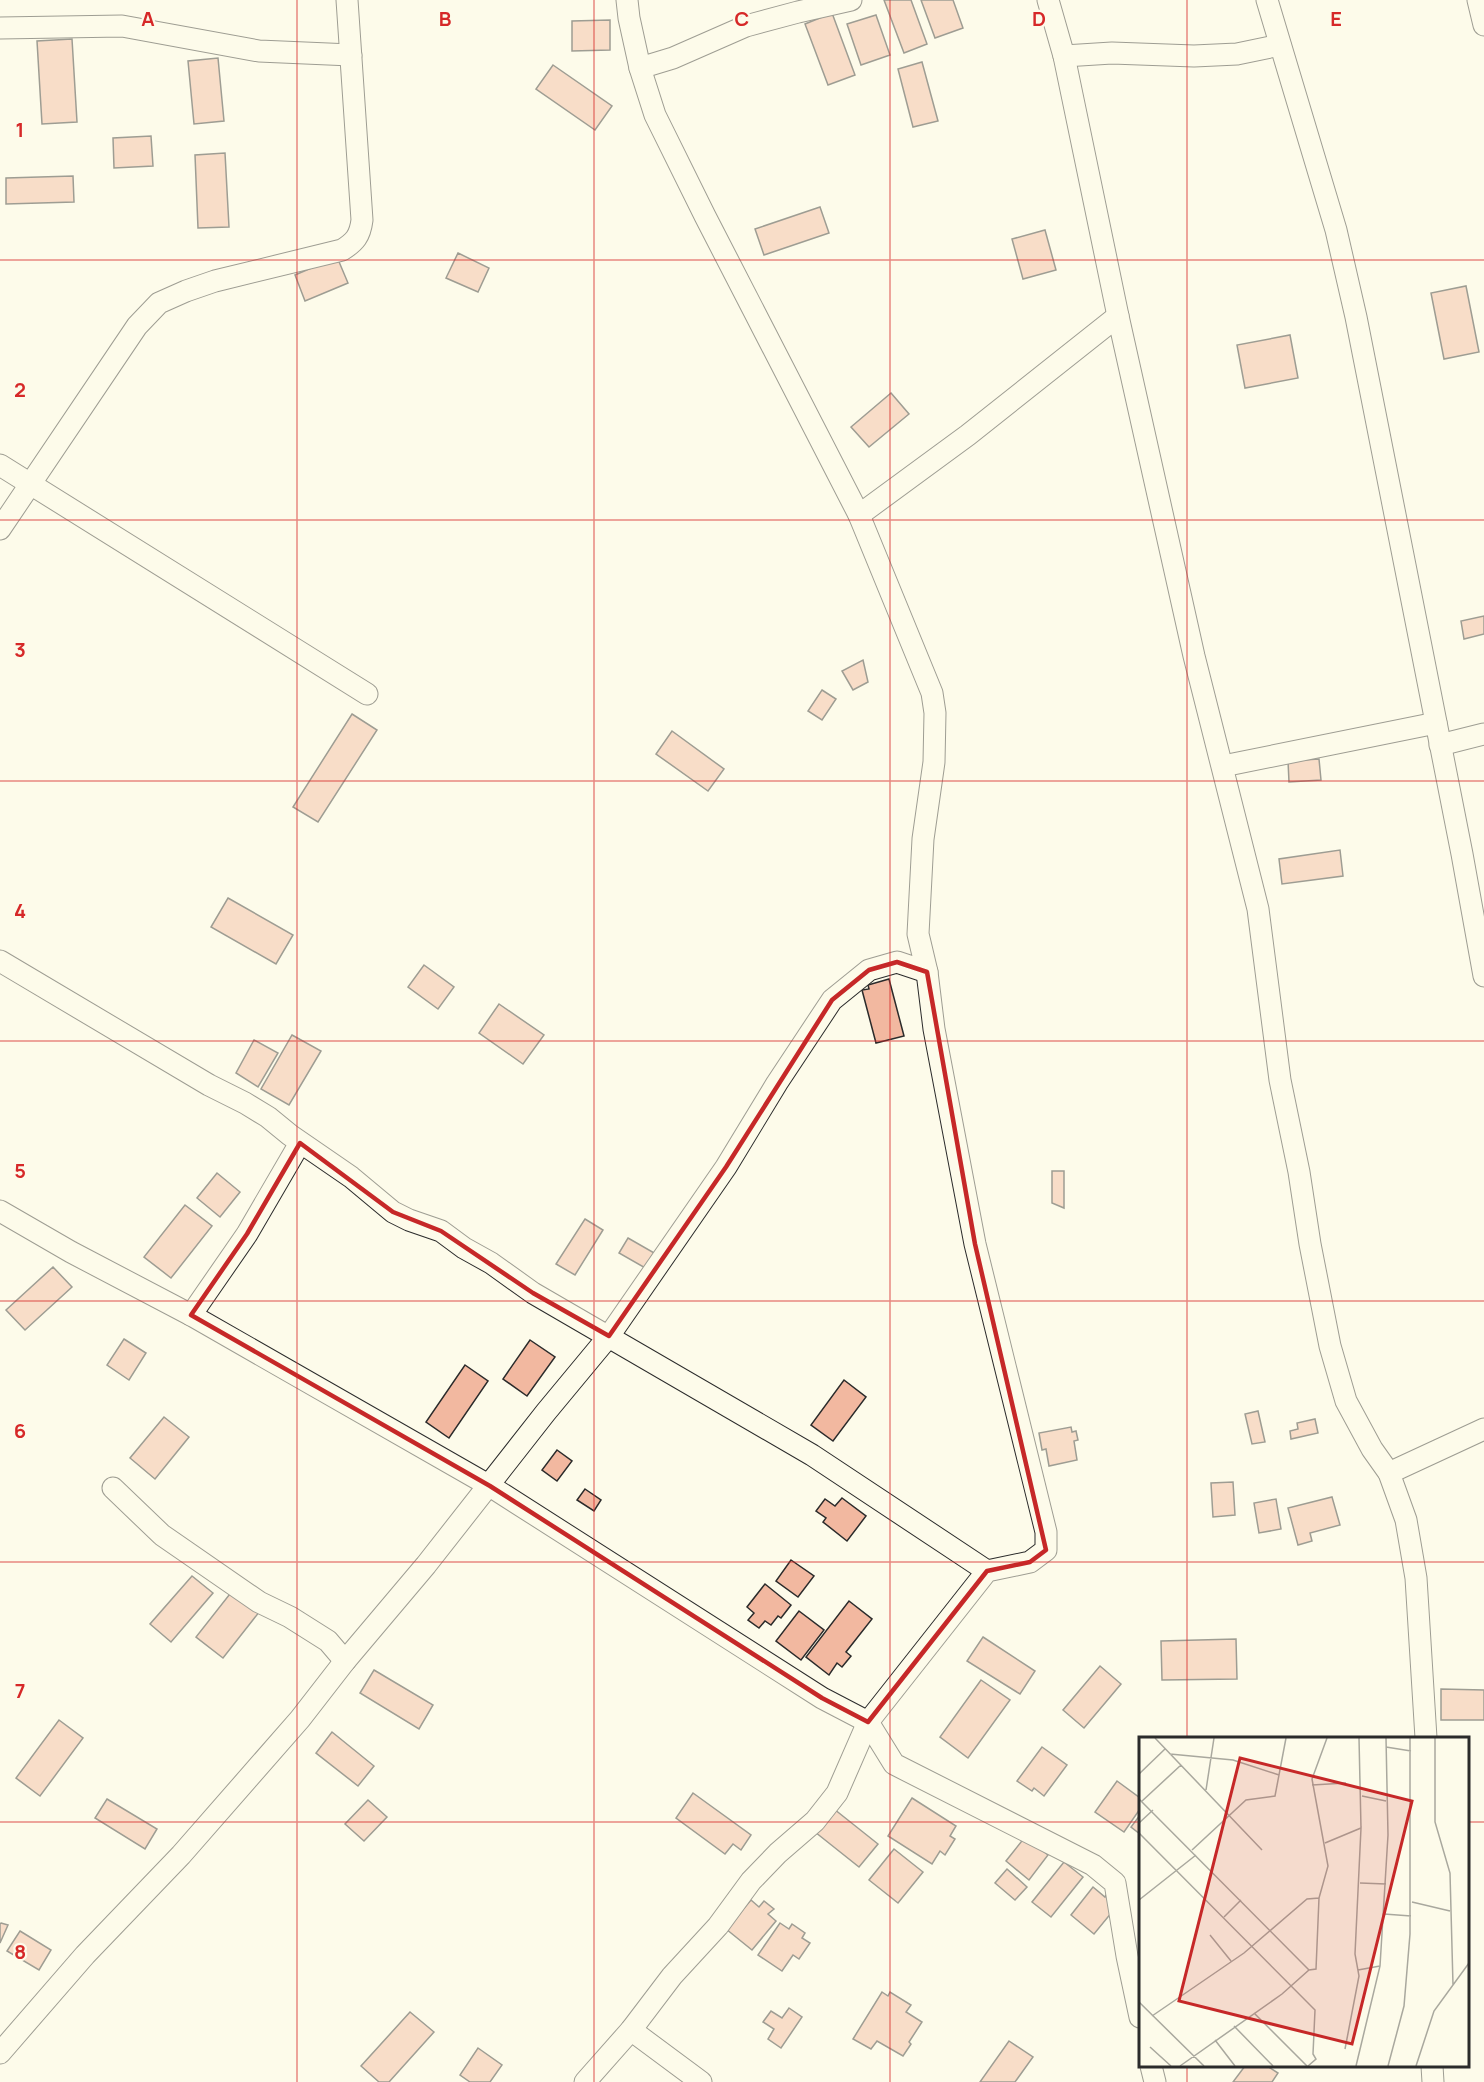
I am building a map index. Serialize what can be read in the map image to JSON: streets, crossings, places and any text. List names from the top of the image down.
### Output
{
  "grid": {
    "columns": [
      "A",
      "B",
      "C",
      "D",
      "E"
    ],
    "rows": [
      "1",
      "2",
      "3",
      "4",
      "5",
      "6",
      "7",
      "8"
    ]
  }
}
